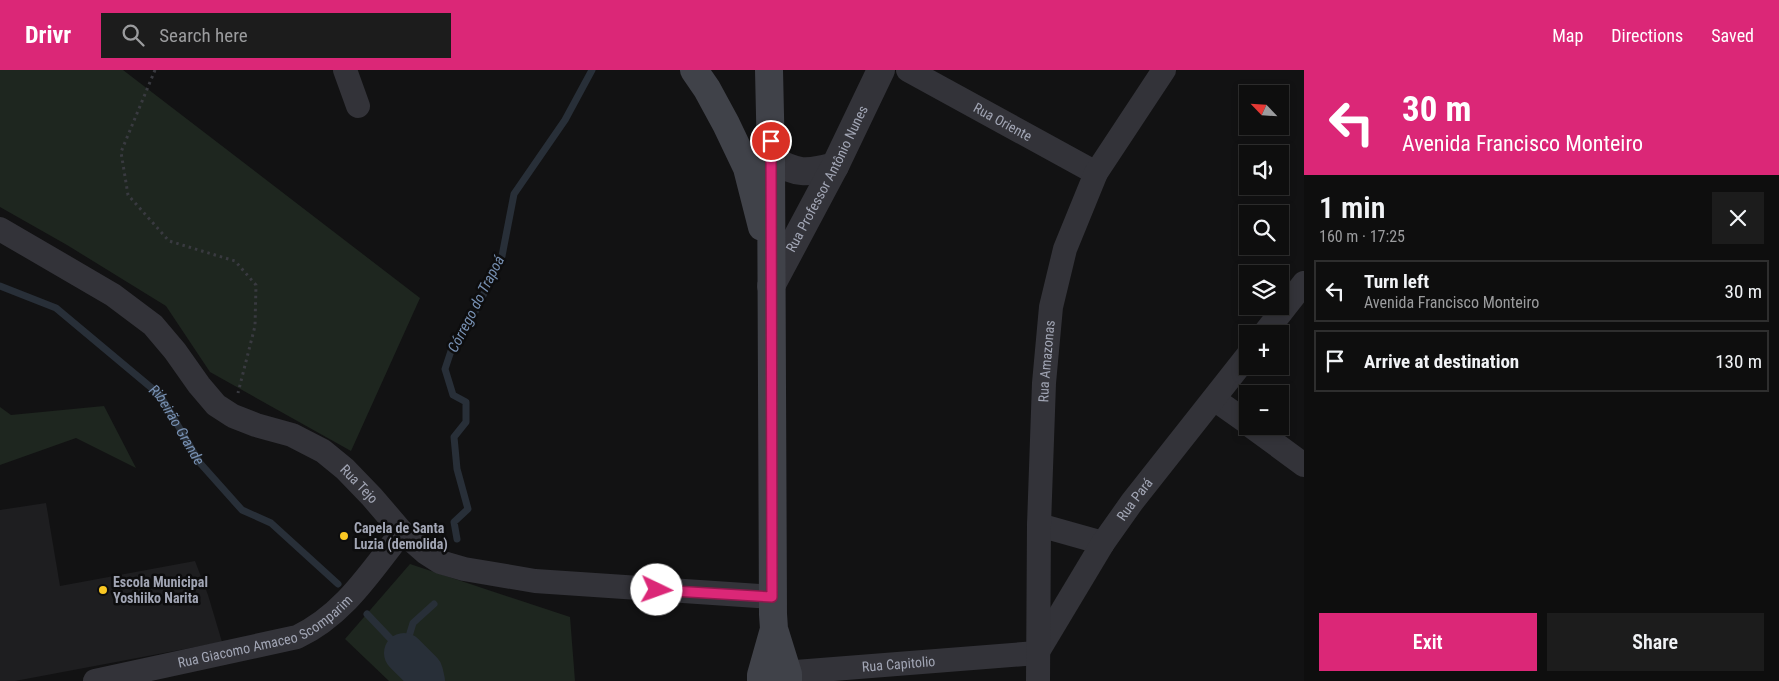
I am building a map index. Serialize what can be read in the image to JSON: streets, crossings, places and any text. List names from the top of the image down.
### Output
{
  "streets": {
    "street": [
      "Rua Oriente",
      "Rua Professor Antônio Nunes",
      "Rua Amazonas",
      "Rua Tejo",
      "Rua Pará",
      "Rua Giacomo Amaceo Scomparim",
      "Rua Capitolio"
    ]
  },
  "crossings": [
    ["Rua Oriente", "Rua Amazonas"],
    ["Rua Amazonas", "Rua Pará"],
    ["Rua Amazonas", "Rua Capitolio"],
    ["Rua Tejo", "Rua Giacomo Amaceo Scomparim"],
    ["Rua Pará", "Rua Capitolio"]
  ],
  "water": ["Córrego do Trapoá", "Ribeirão Grande"],
  "places": ["Capela de Santa Luzia (demolida)", "Escola Municipal Yoshiiko Narita"],
  "north": "top left",
  "page": {
    "header": "Drivr",
    "search": "Search here",
    "nav": ["Map", "Directions", "Saved"],
    "turn": ["30 m", "Avenida Francisco Monteiro"],
    "map_buttons": ["+", "−"],
    "heading": ["1 min", "160 m · 17:25"],
    "list": [
      {
        "name": "Turn left",
        "note": "Avenida Francisco Monteiro",
        "value": "30 m"
      },
      {
        "name": "Arrive at destination",
        "value": "130 m"
      }
    ],
    "buttons": ["Exit", "Share"]
  }
}
